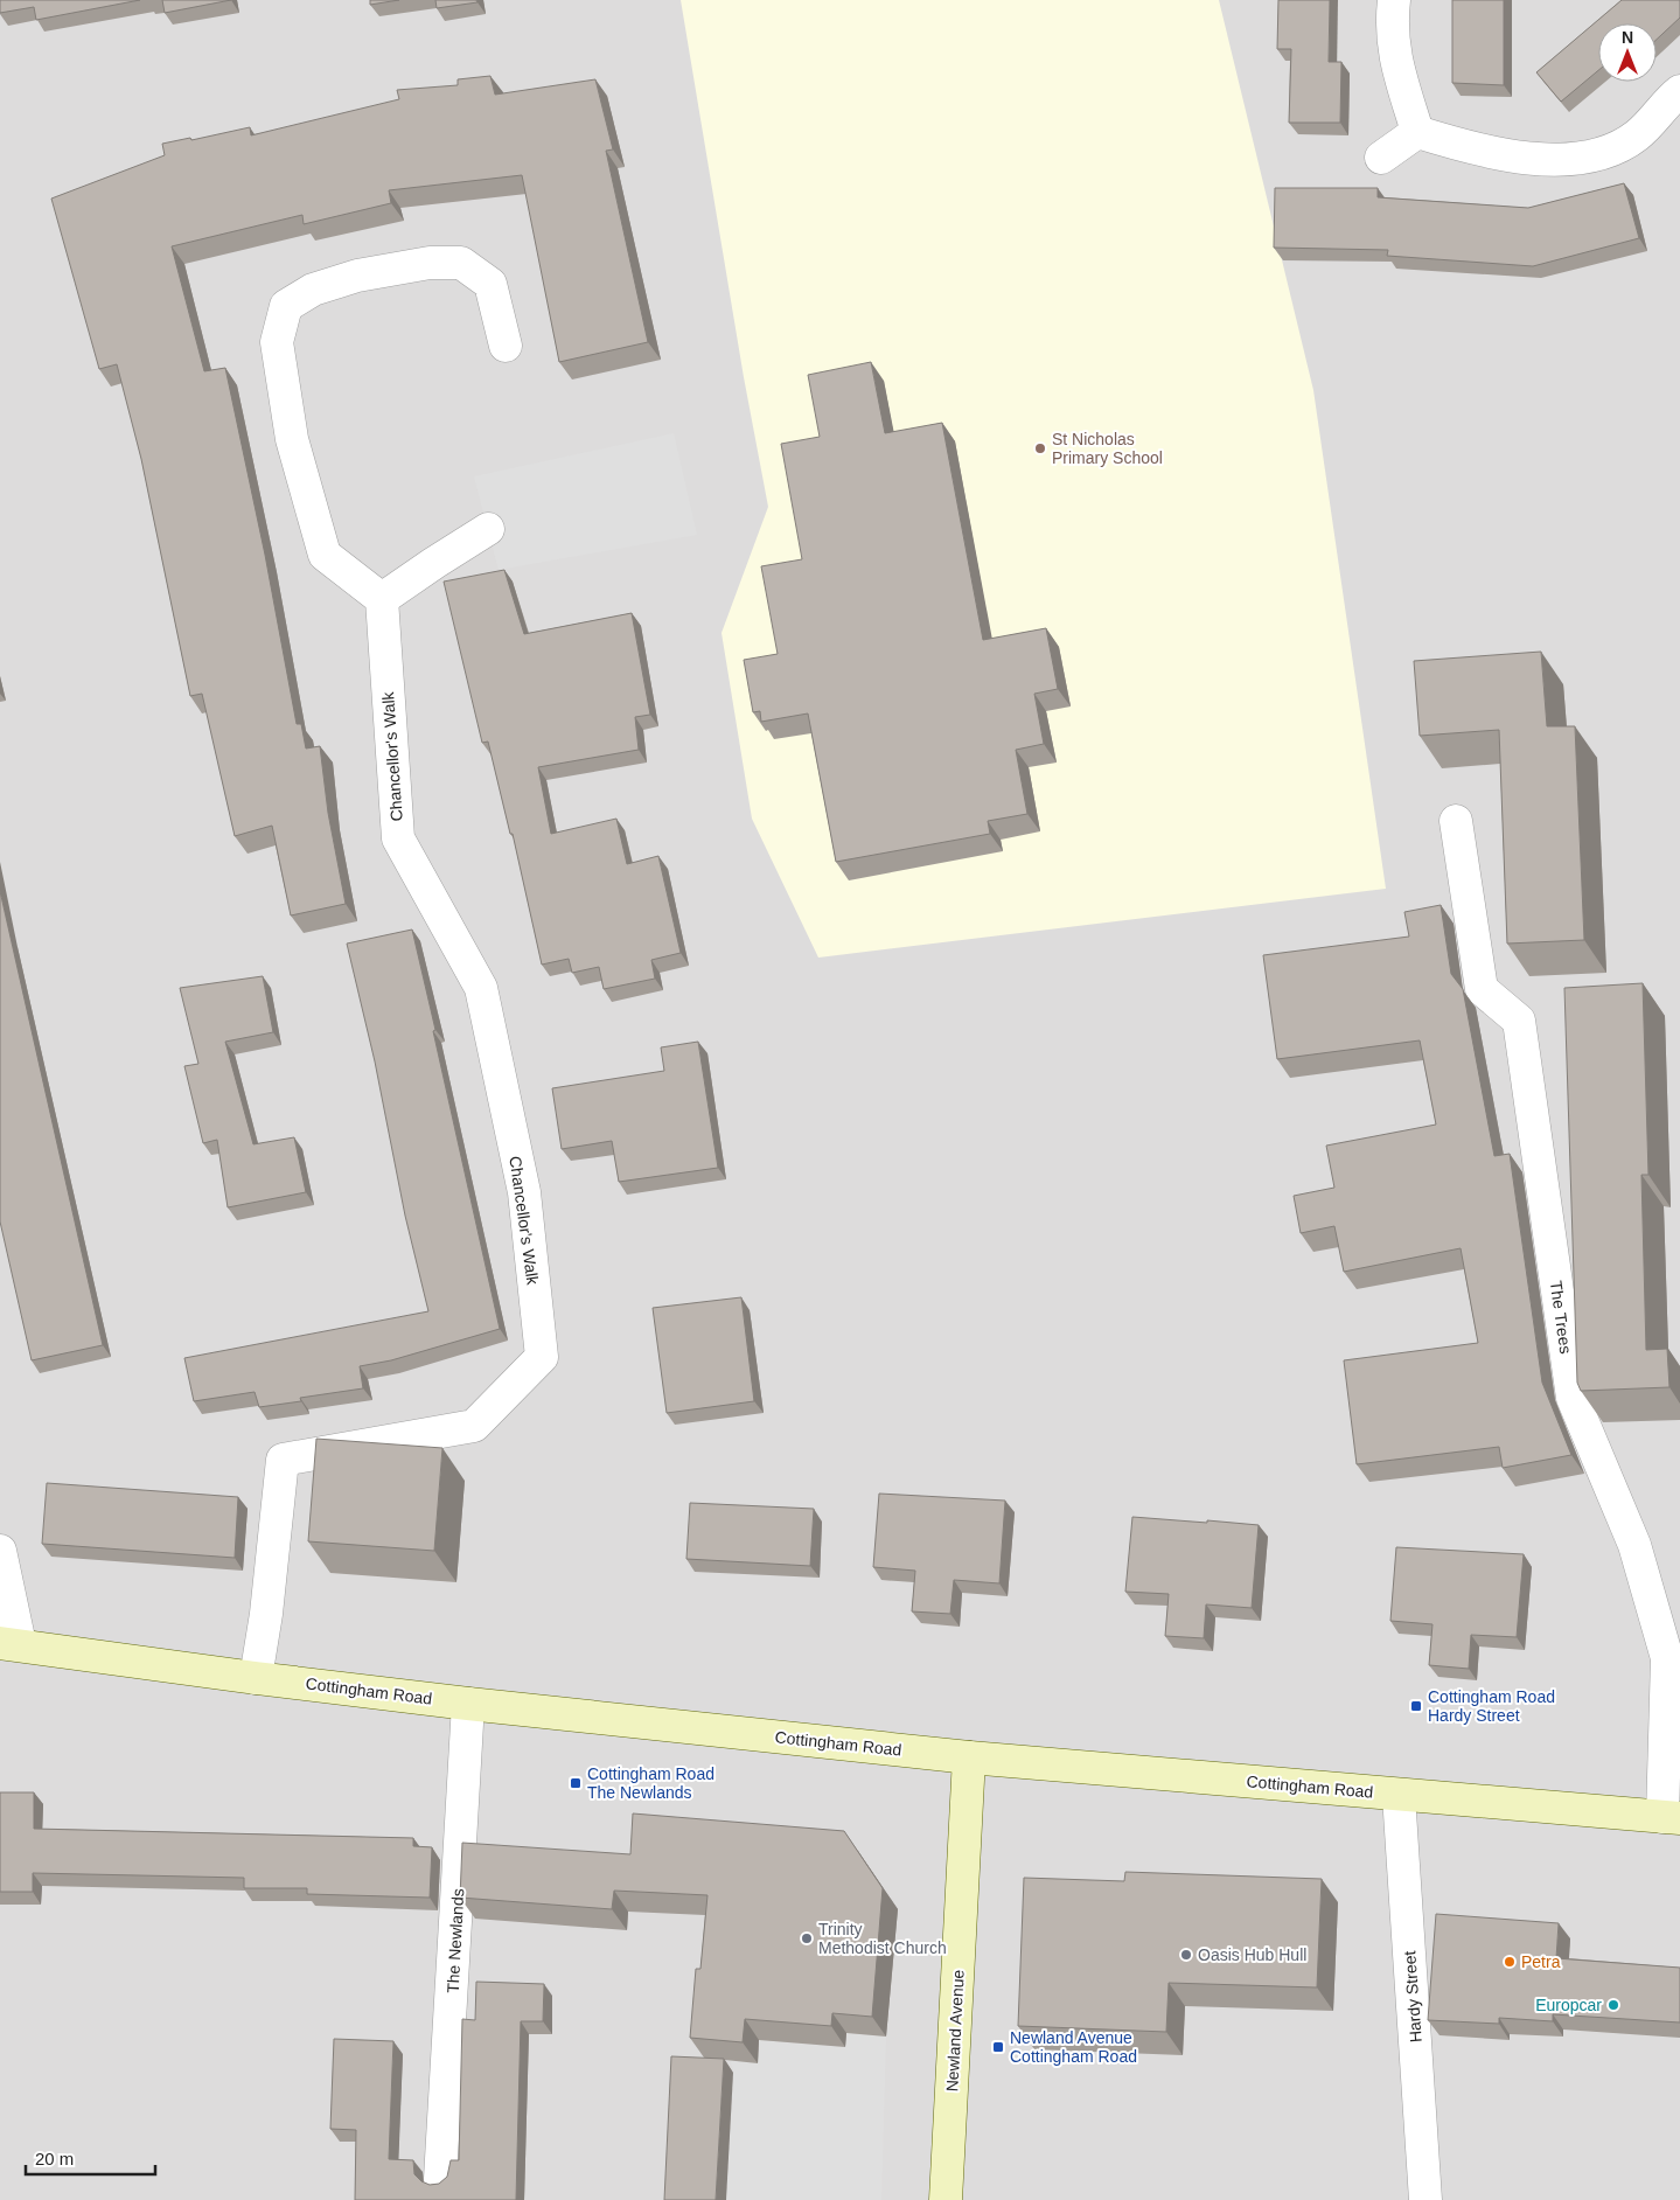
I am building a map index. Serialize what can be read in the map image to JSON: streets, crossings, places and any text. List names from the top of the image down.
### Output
{
  "streets": {
    "main road": ["Cottingham Road", "Newland Avenue"],
    "street": [
      "Chancellor's Walk",
      "The Trees",
      "The Newlands",
      "Hardy Street"
    ]
  },
  "crossings": [
    ["Chancellor's Walk", "Cottingham Road"],
    ["The Trees", "Cottingham Road"],
    ["Cottingham Road", "The Newlands"],
    ["Cottingham Road", "Hardy Street"],
    ["Cottingham Road", "Newland Avenue"]
  ],
  "places": {
    "other": [
      "St Nicholas Primary School",
      "Trinity Methodist Church",
      "Oasis Hub Hull",
      "Petra",
      "Europcar"
    ],
    "transit": ["Cottingham Road Hardy Street", "Cottingham Road The Newlands", "Newland Avenue Cottingham Road"]
  },
  "scale_bar": "20 m",
  "north": "top"
}
